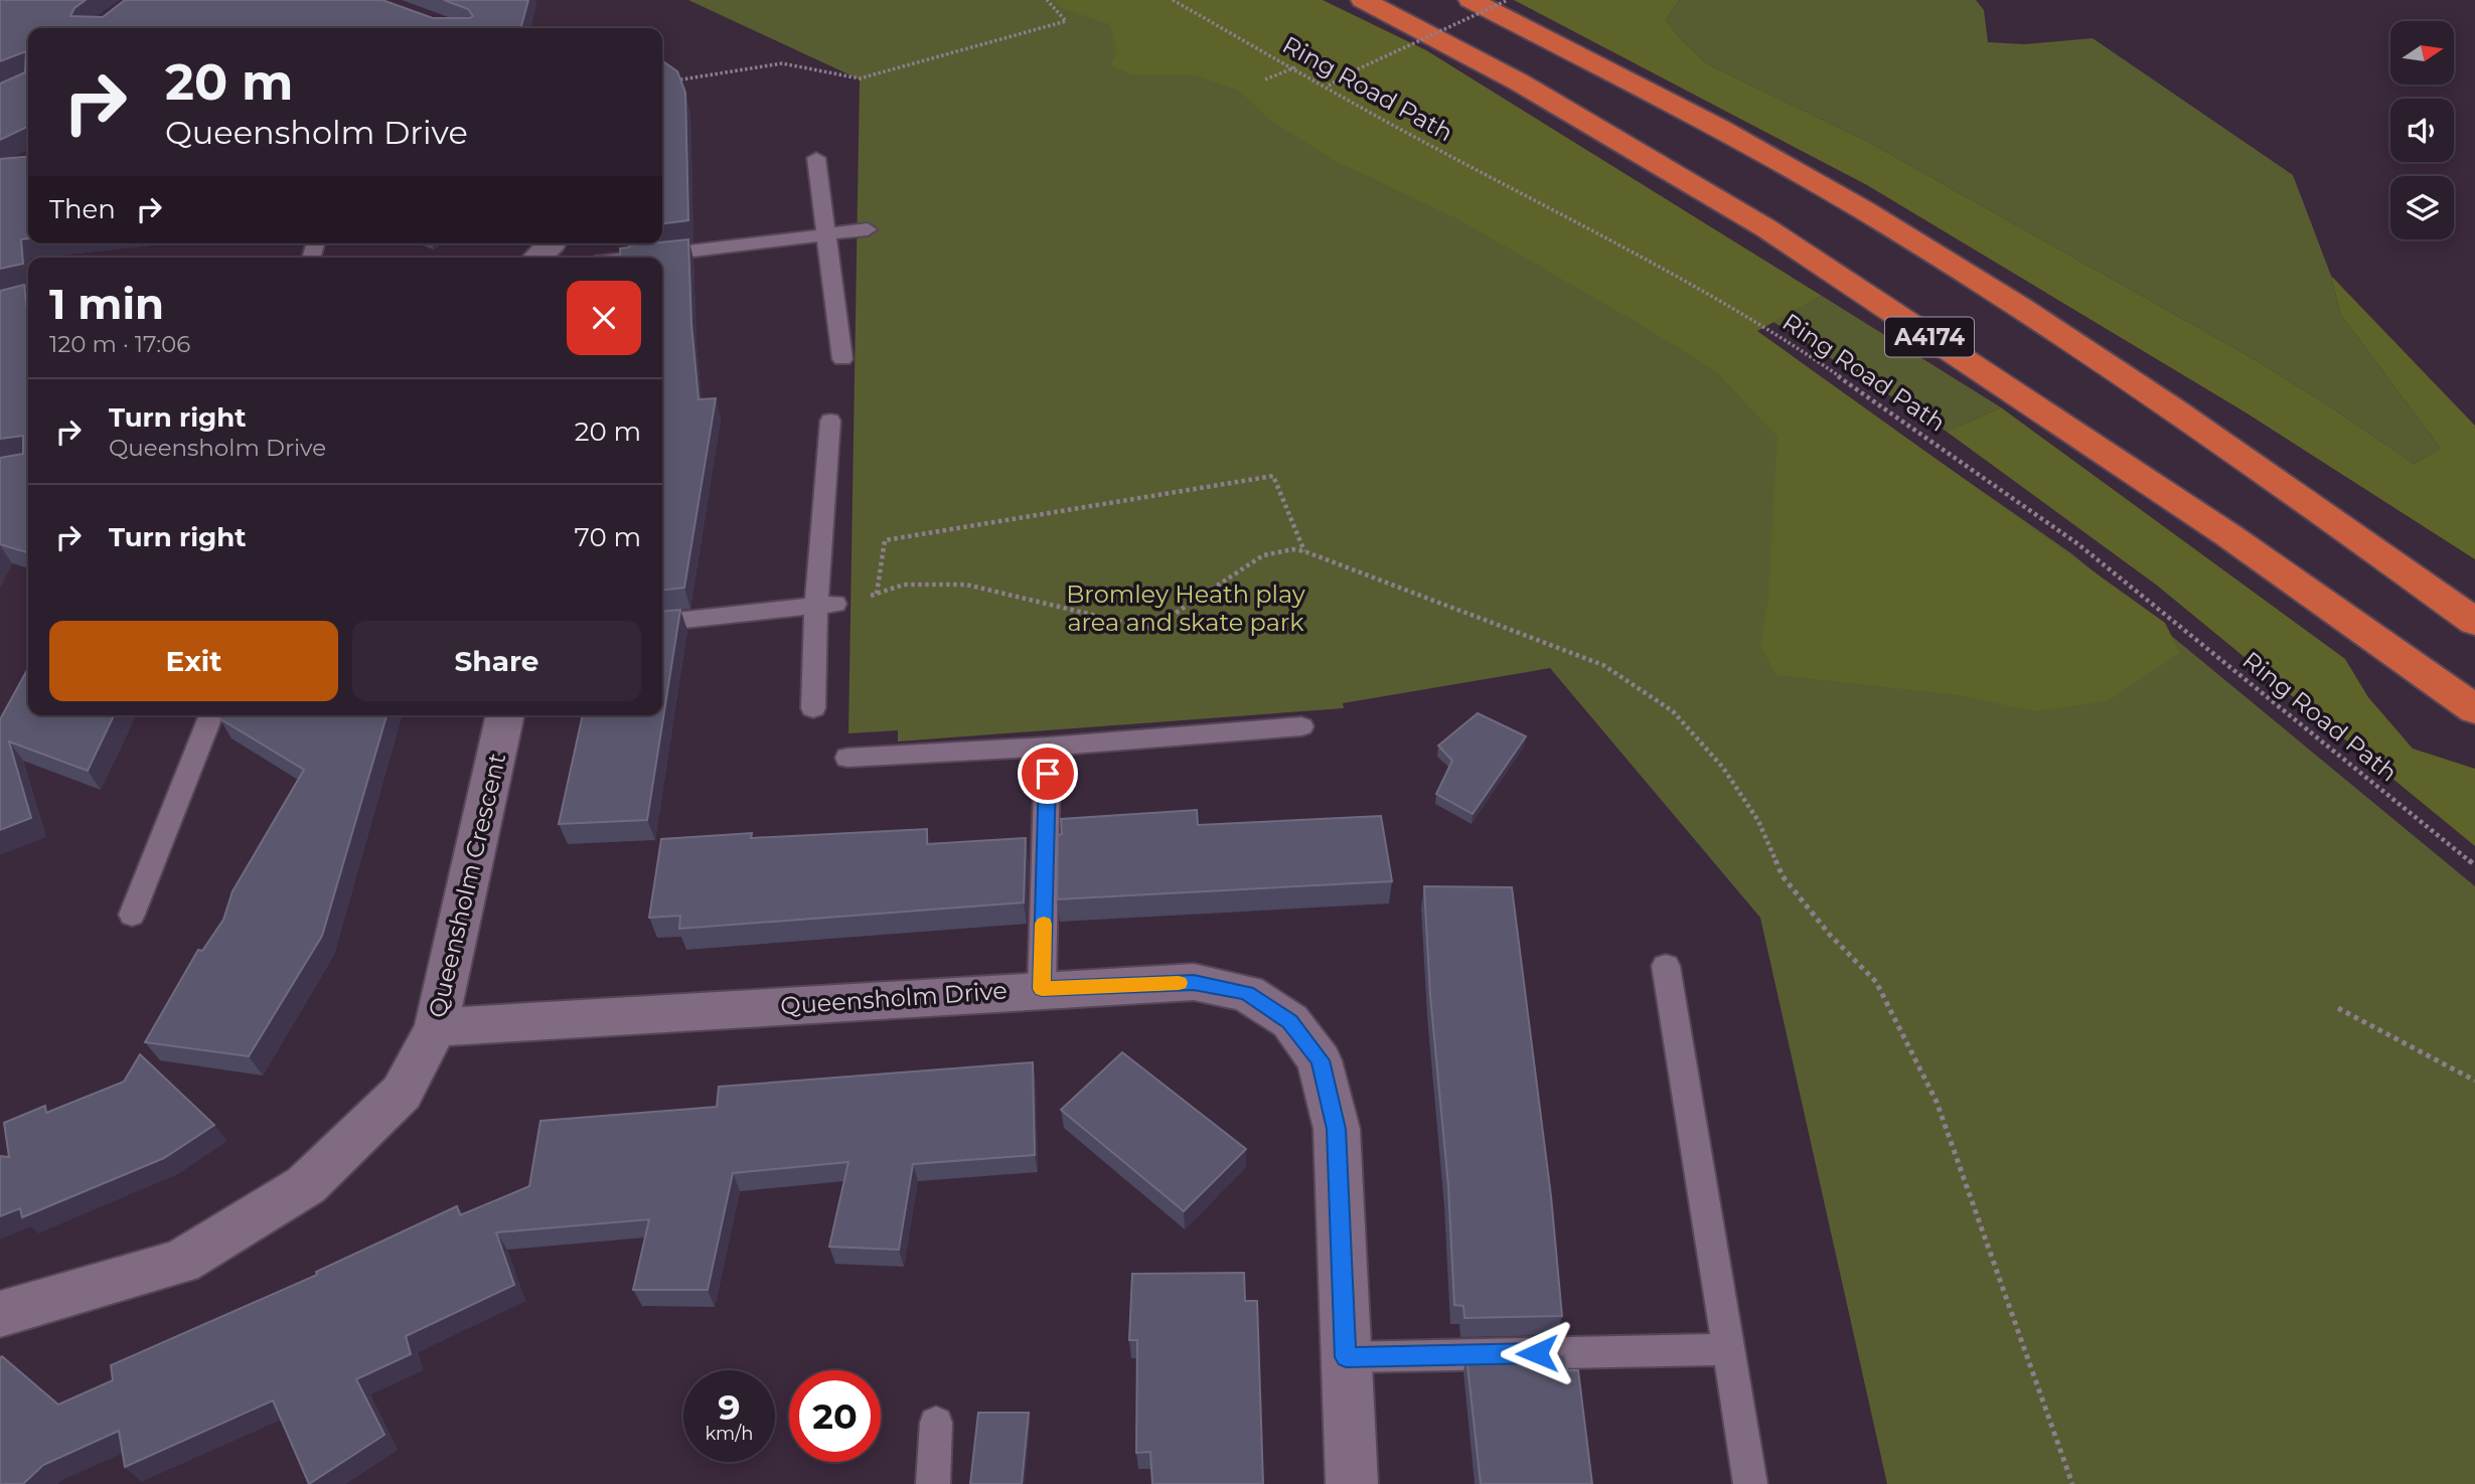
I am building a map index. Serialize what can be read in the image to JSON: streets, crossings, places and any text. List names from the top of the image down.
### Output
{
  "streets": {
    "highway": ["A4174"],
    "street": ["Queensholm Crescent", "Queensholm Drive"],
    "path": ["Ring Road Path"]
  },
  "crossings": [
    ["Queensholm Crescent", "Queensholm Drive"]
  ],
  "parks": ["Bromley Heath play area and skate park"],
  "north": "right",
  "page": {
    "turn": ["20 m", "Queensholm Drive"],
    "then": "Then",
    "heading": ["1 min", "120 m · 17:06"],
    "list": [
      {
        "name": "Turn right",
        "note": "Queensholm Drive",
        "value": "20 m"
      },
      {
        "name": "Turn right",
        "value": "70 m"
      }
    ],
    "buttons": ["Exit", "Share"],
    "speed": "9 km/h",
    "limit": "20"
  }
}
